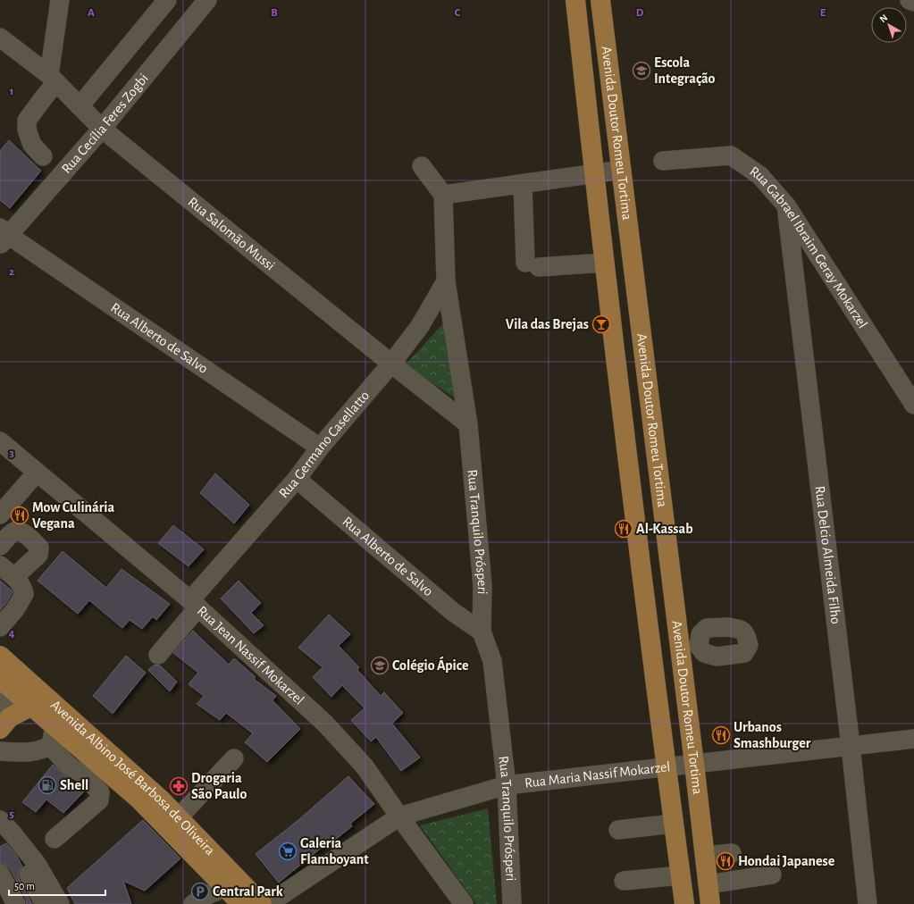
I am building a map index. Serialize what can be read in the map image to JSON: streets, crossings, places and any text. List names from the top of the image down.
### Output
{
  "streets": {
    "main road": ["Avenida Doutor Romeu Tortima", "Avenida Albino José Barbosa de Oliveira"],
    "street": [
      "Rua Cecília Feres Zogbi",
      "Rua Salomão Mussi",
      "Rua Gabrael Ibraim Geray Mokarzel",
      "Rua Alberto de Salvo",
      "Rua Germano Casellatto",
      "Rua Tranquilo Prósperi",
      "Rua Delcio Almeida Filho",
      "Rua Jean Nassif Mokarzel",
      "Rua Maria Nassif Mokarzel"
    ]
  },
  "crossings": [
    ["Rua Cecília Feres Zogbi", "Rua Salomão Mussi"],
    ["Rua Cecília Feres Zogbi", "Rua Alberto de Salvo"],
    ["Avenida Doutor Romeu Tortima", "Rua Maria Nassif Mokarzel"],
    ["Rua Salomão Mussi", "Rua Germano Casellatto"],
    ["Rua Salomão Mussi", "Rua Tranquilo Prósperi"],
    ["Rua Gabrael Ibraim Geray Mokarzel", "Rua Delcio Almeida Filho"],
    ["Rua Alberto de Salvo", "Rua Germano Casellatto"],
    ["Rua Alberto de Salvo", "Rua Tranquilo Prósperi"],
    ["Rua Germano Casellatto", "Rua Tranquilo Prósperi"],
    ["Rua Germano Casellatto", "Rua Jean Nassif Mokarzel"],
    ["Rua Tranquilo Prósperi", "Rua Maria Nassif Mokarzel"],
    ["Rua Delcio Almeida Filho", "Rua Maria Nassif Mokarzel"],
    ["Rua Jean Nassif Mokarzel", "Rua Maria Nassif Mokarzel"]
  ],
  "places": {
    "school or university": ["Escola Integração", "Colégio Ápice"],
    "bar": ["Vila das Brejas"],
    "restaurant": [
      "Mow Culinária Vegana",
      "Al-Kassab",
      "Urbanos Smashburger",
      "Hondai Japanese"
    ],
    "fuel station": ["Shell"],
    "pharmacy": ["Drogaria São Paulo"],
    "supermarket": ["Galeria Flamboyant"],
    "parking": ["Central Park"]
  },
  "scale_bar": "50 m",
  "north": "top left",
  "grid": {
    "columns": [
      "A",
      "B",
      "C",
      "D",
      "E"
    ],
    "rows": [
      "1",
      "2",
      "3",
      "4",
      "5"
    ]
  }
}
